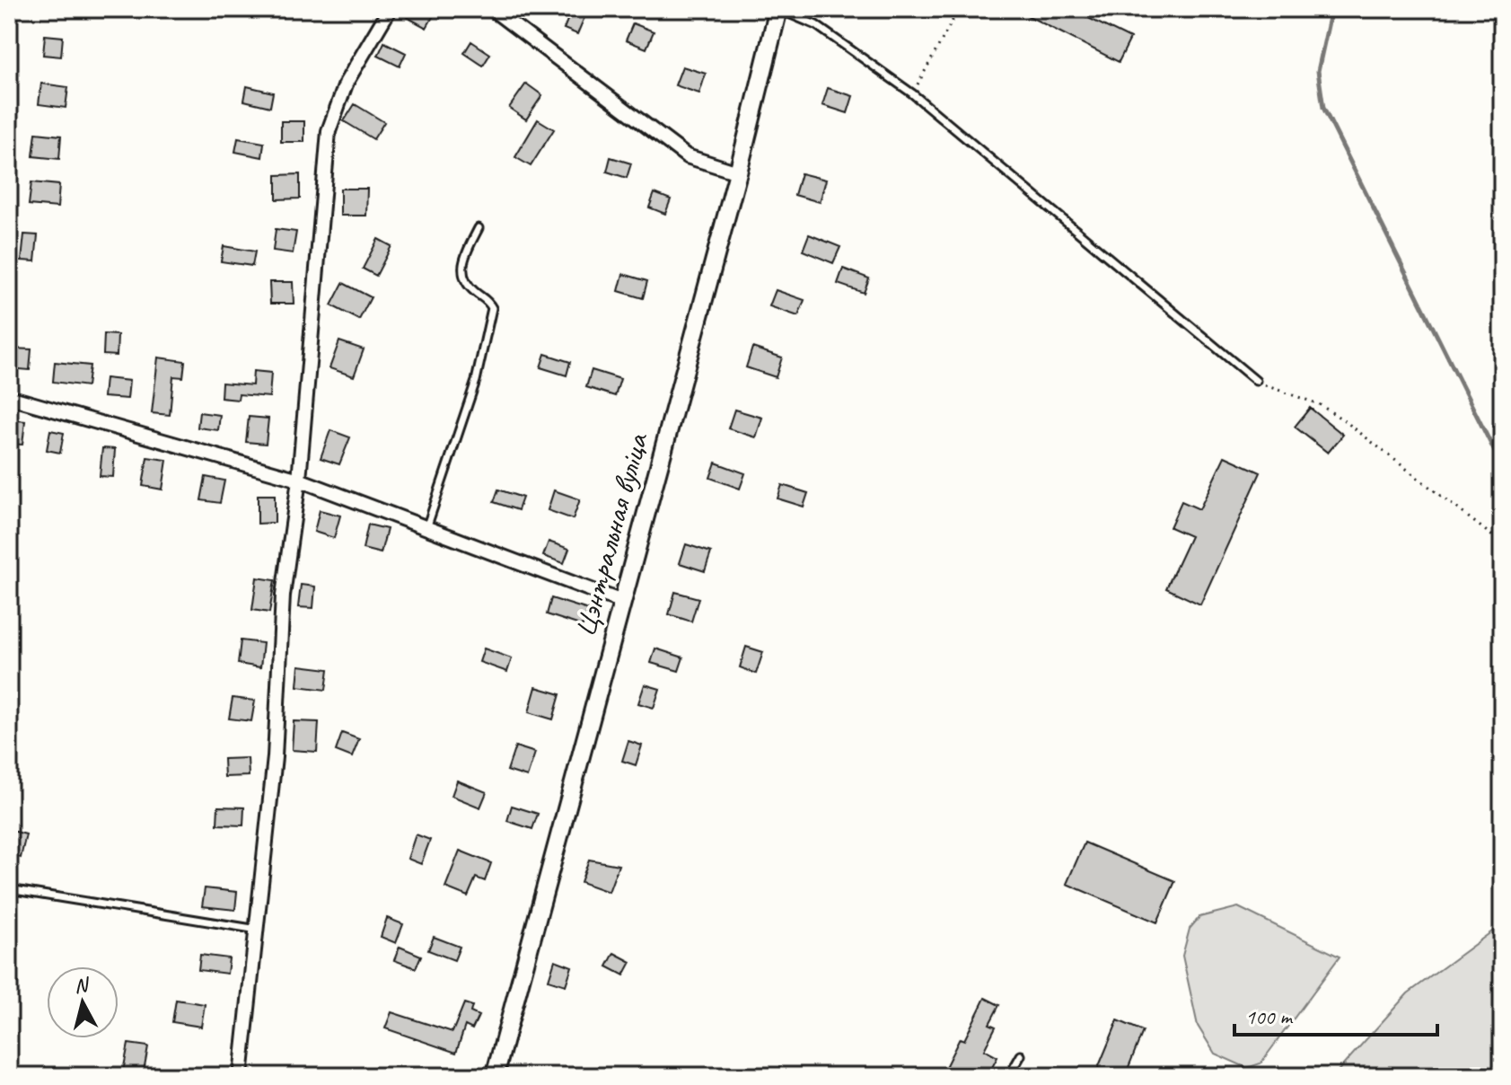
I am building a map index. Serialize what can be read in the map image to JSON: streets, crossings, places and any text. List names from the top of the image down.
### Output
{
  "streets": {
    "street": ["Цэнтральная вуліца"]
  },
  "scale_bar": "100 m",
  "north": "top"
}
